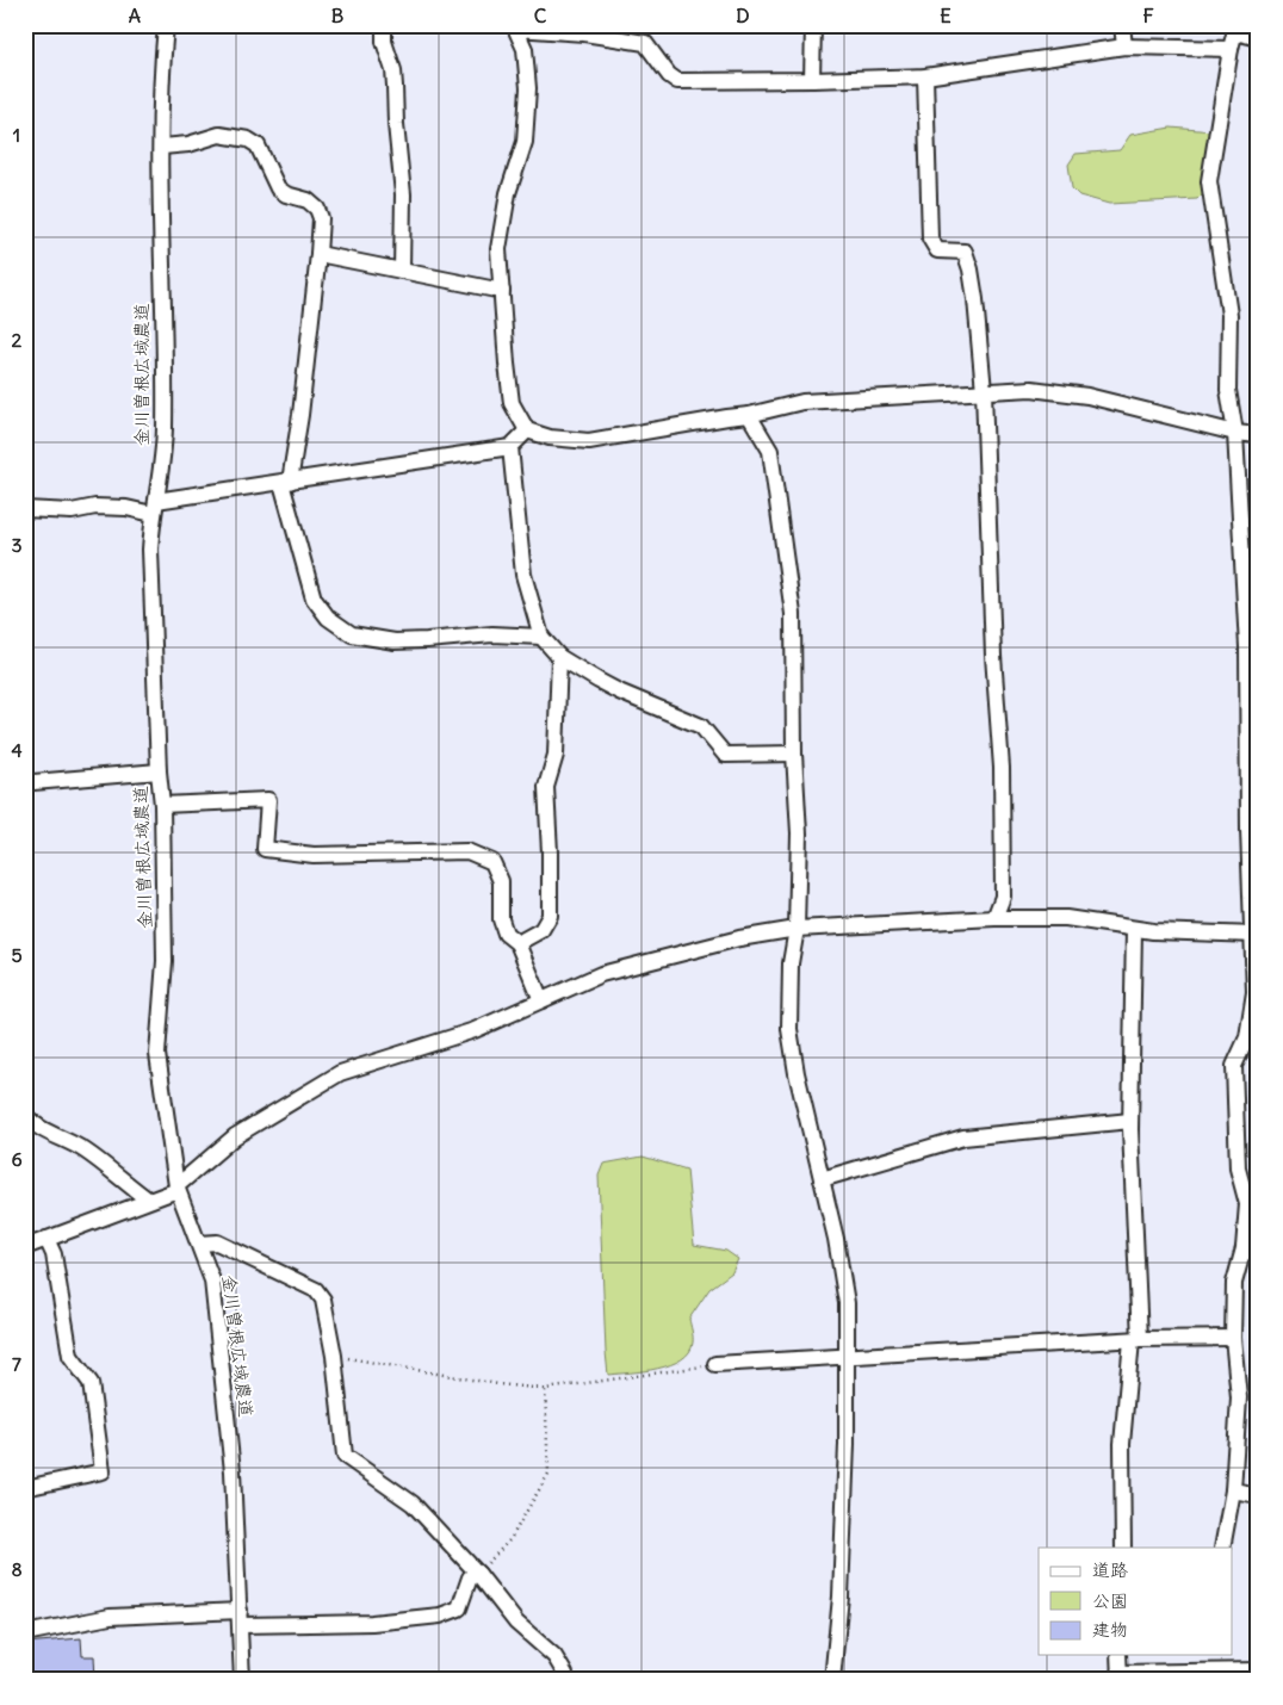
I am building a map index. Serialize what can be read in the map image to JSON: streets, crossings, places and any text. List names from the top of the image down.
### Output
{
  "streets": {
    "street": ["金川曽根広域農道"]
  },
  "legend": ["道路", "公園", "建物"],
  "grid": {
    "columns": [
      "A",
      "B",
      "C",
      "D",
      "E",
      "F"
    ],
    "rows": [
      "1",
      "2",
      "3",
      "4",
      "5",
      "6",
      "7",
      "8"
    ]
  }
}
